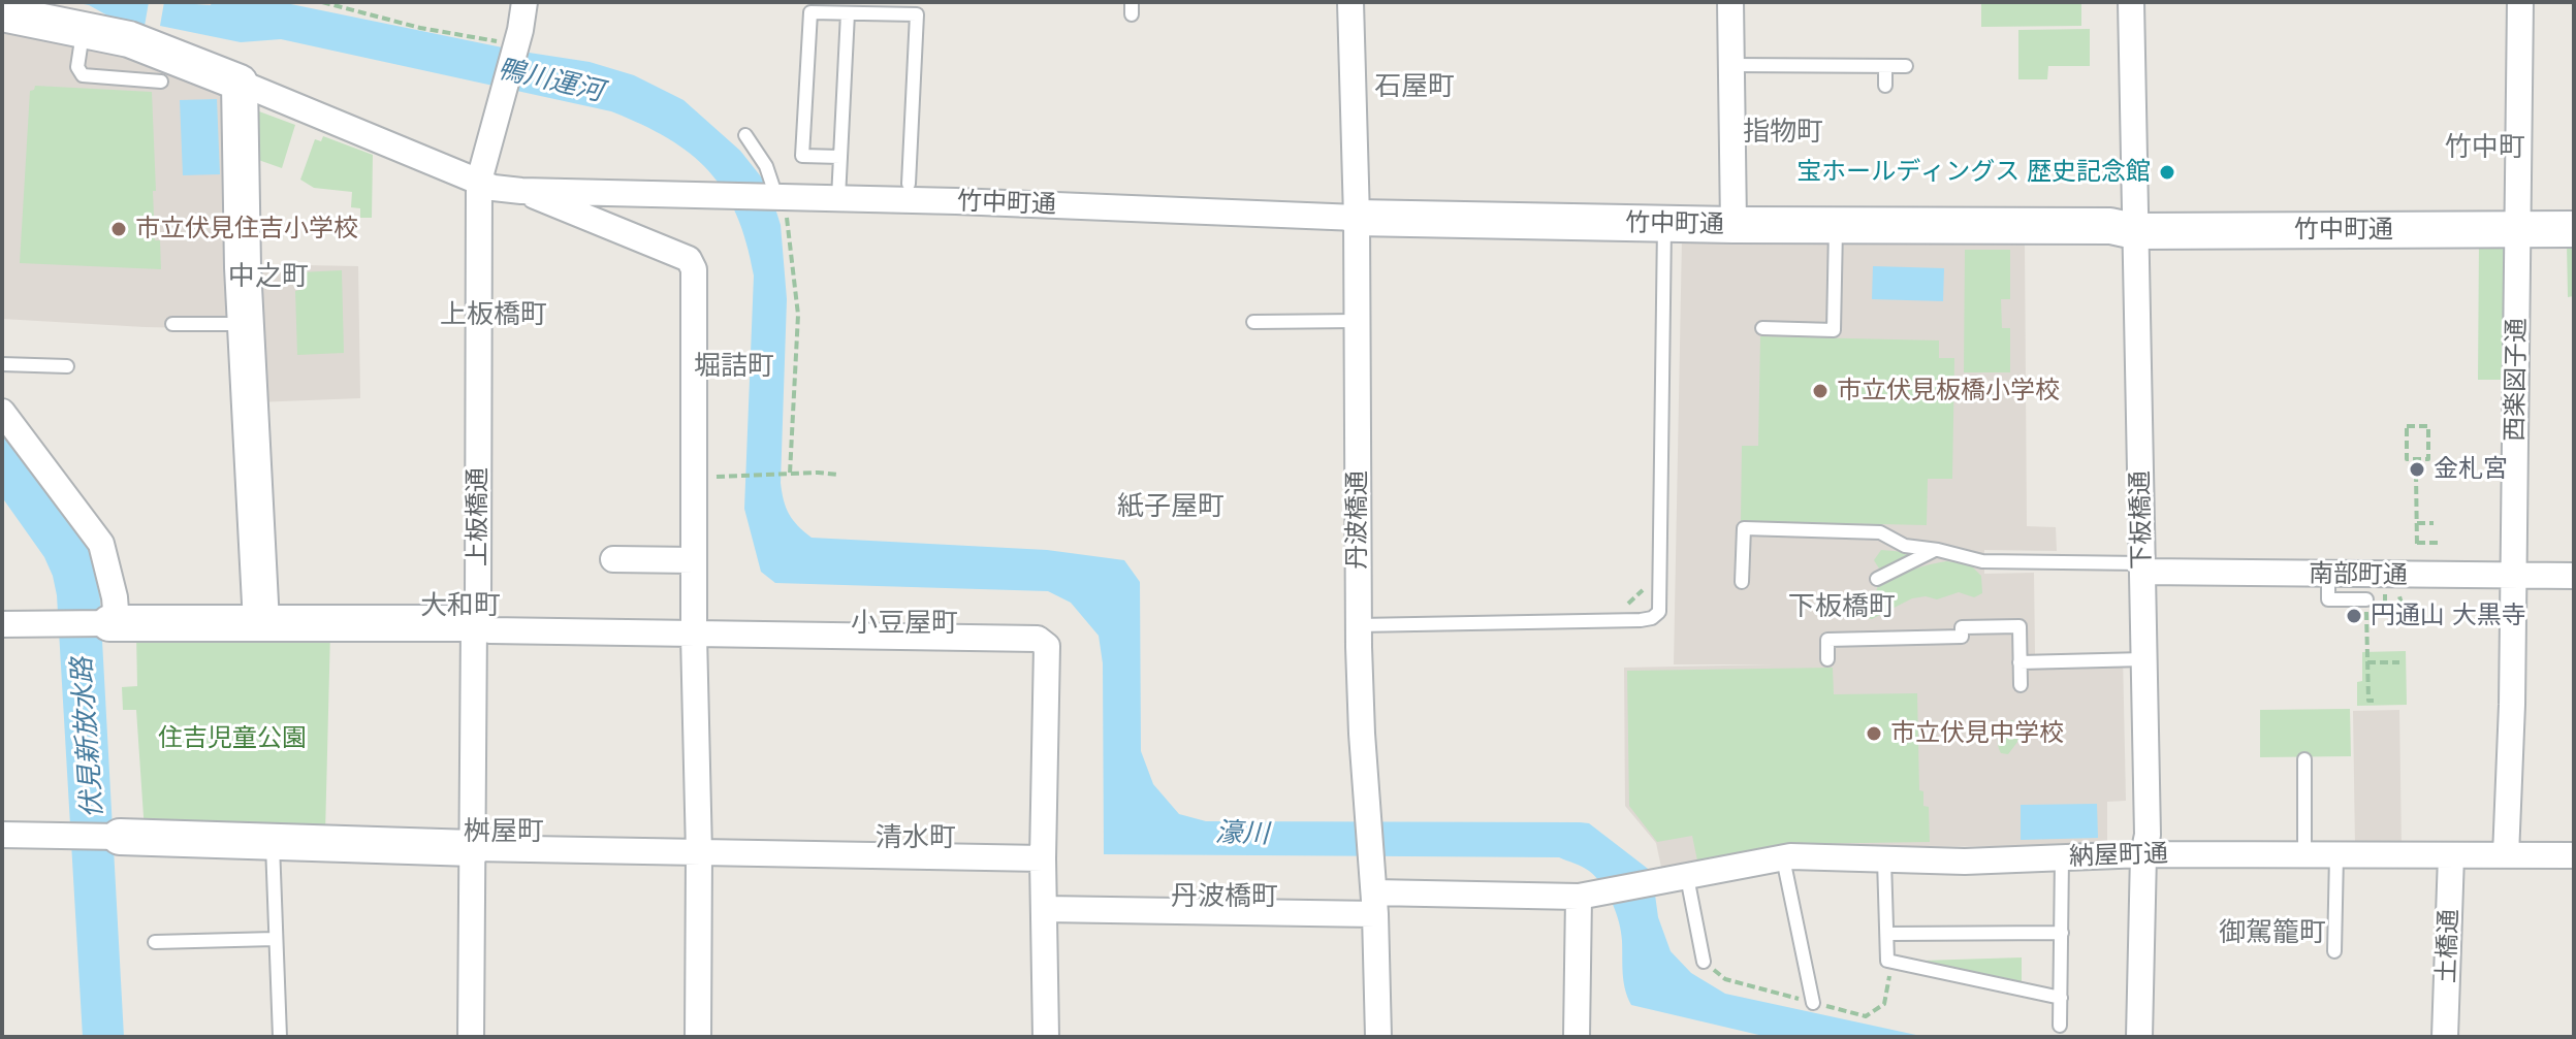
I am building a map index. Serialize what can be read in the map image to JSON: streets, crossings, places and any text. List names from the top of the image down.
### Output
{
  "streets": {
    "street": [
      "竹中町通",
      "西楽図子通",
      "上板橋通",
      "丹波橋通",
      "下板橋通",
      "南部町通",
      "納屋町通",
      "土橋通"
    ]
  },
  "crossings": [
    ["竹中町通", "西楽図子通"],
    ["竹中町通", "丹波橋通"],
    ["竹中町通", "下板橋通"],
    ["西楽図子通", "南部町通"],
    ["西楽図子通", "納屋町通"],
    ["下板橋通", "南部町通"],
    ["下板橋通", "納屋町通"],
    ["納屋町通", "土橋通"]
  ],
  "districts": [
    "石屋町",
    "指物町",
    "竹中町",
    "中之町",
    "上板橋町",
    "堀詰町",
    "紙子屋町",
    "大和町",
    "下板橋町",
    "小豆屋町",
    "桝屋町",
    "清水町",
    "丹波橋町",
    "御駕籠町"
  ],
  "water": ["鴨川運河", "伏見新放水路", "濠川"],
  "parks": ["住吉児童公園"],
  "places": [
    "宝ホールディングス 歴史記念館",
    "市立伏見住吉小学校",
    "市立伏見板橋小学校",
    "金札宮",
    "円通山 大黒寺",
    "市立伏見中学校"
  ]
}
